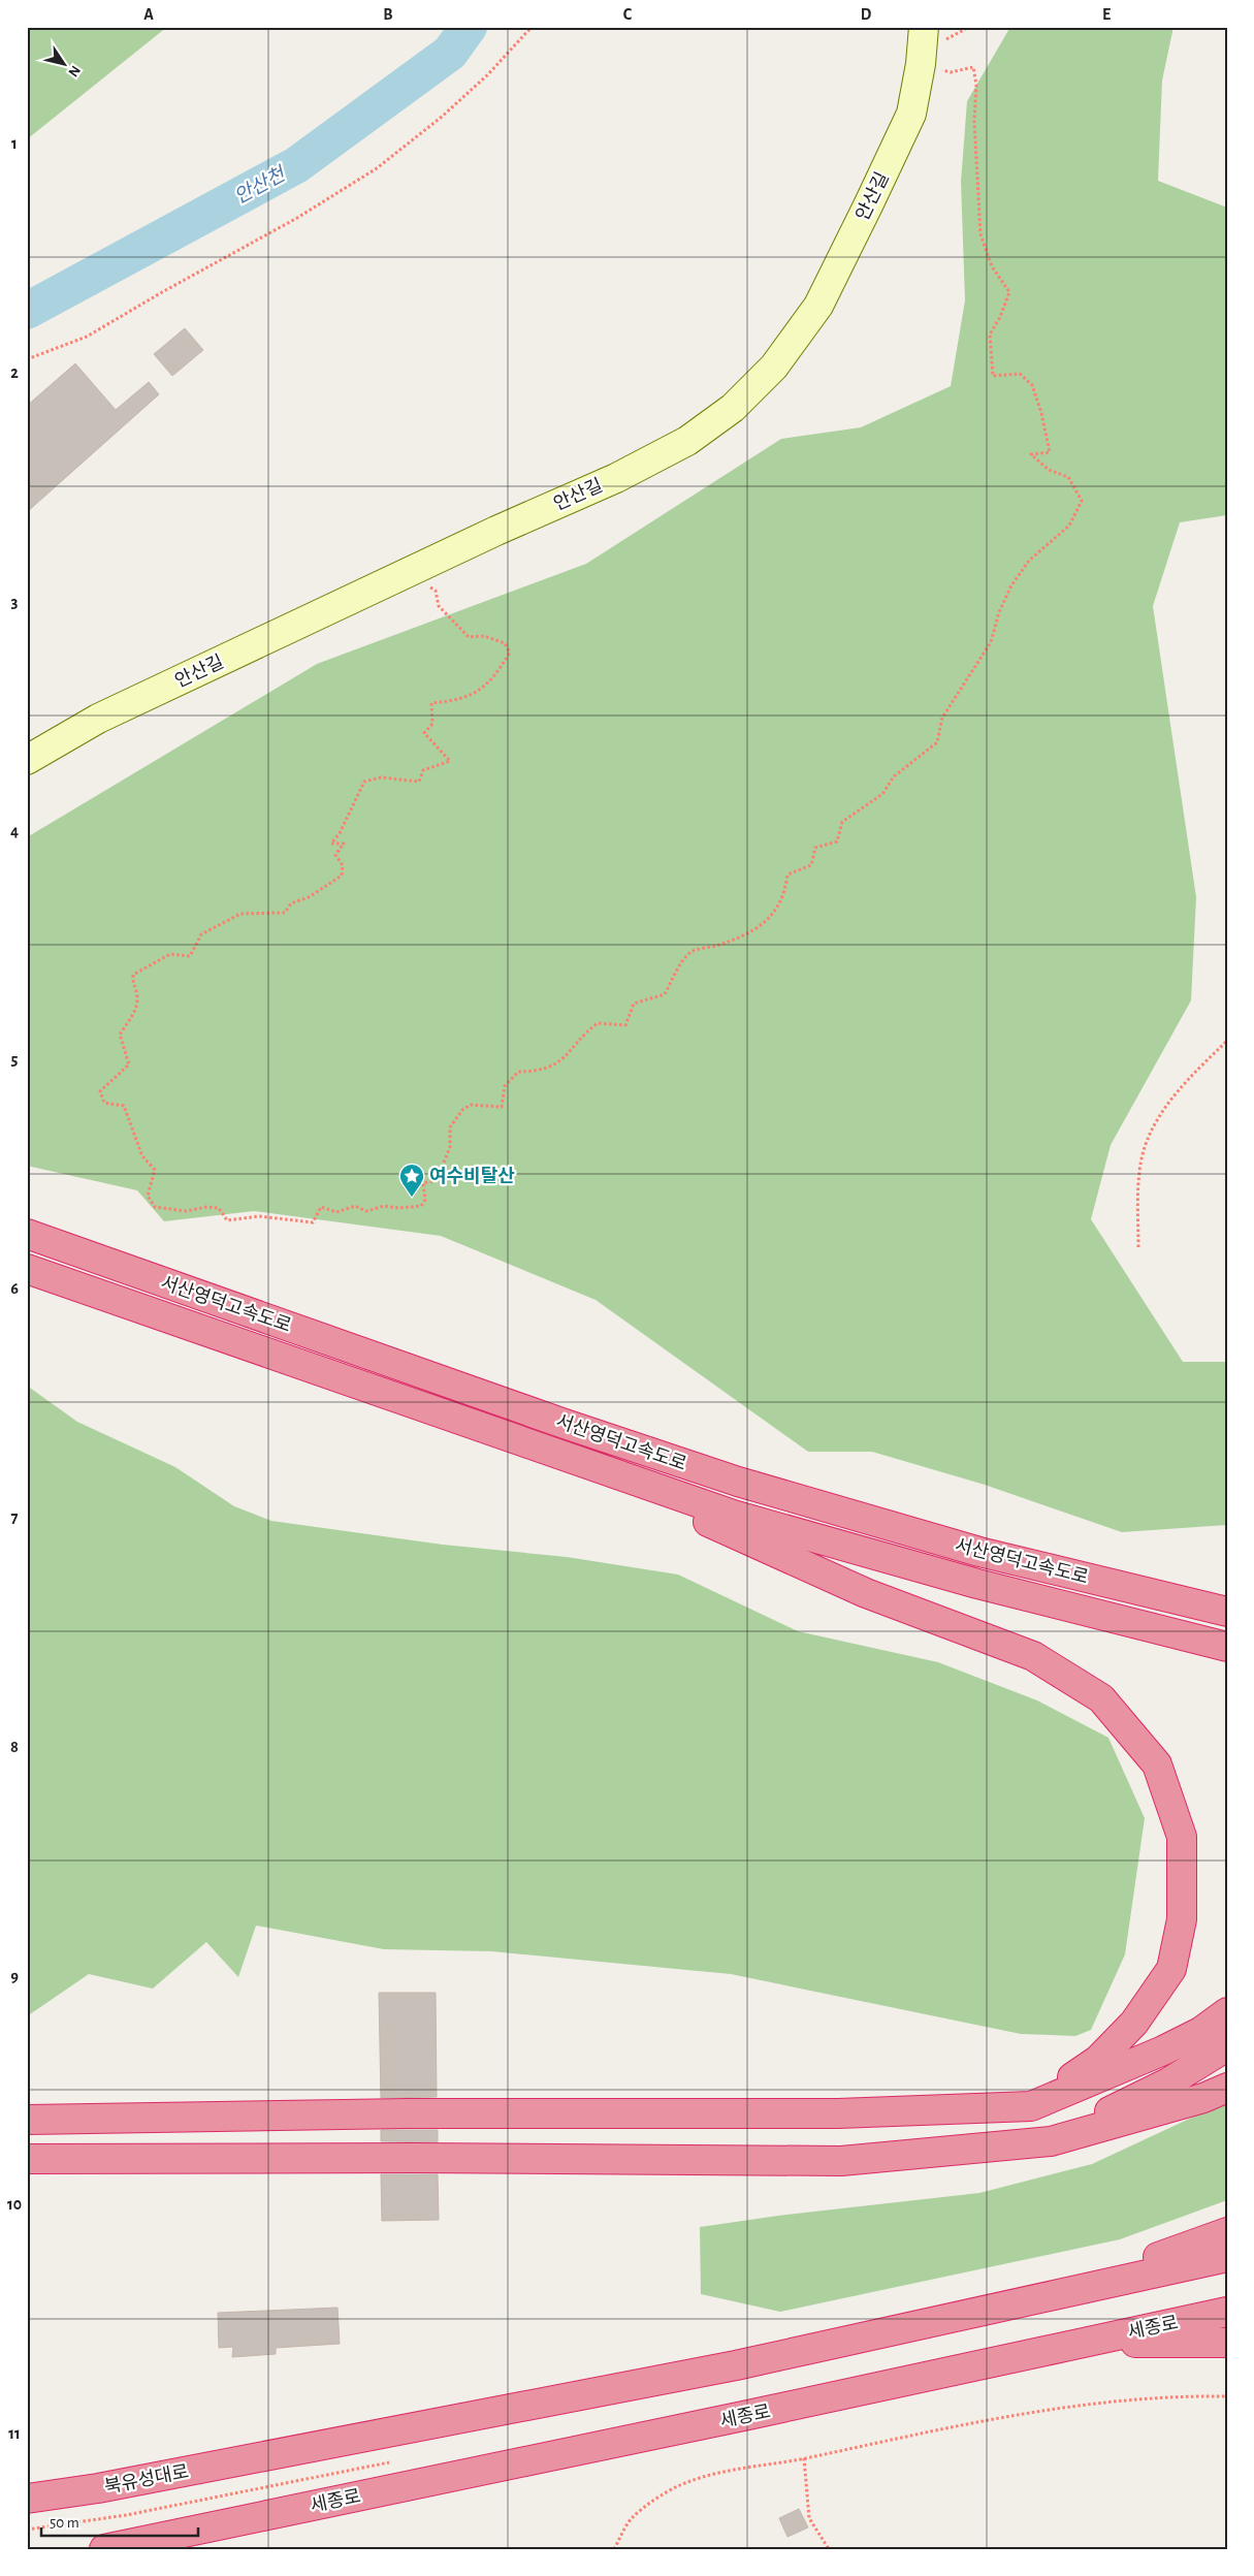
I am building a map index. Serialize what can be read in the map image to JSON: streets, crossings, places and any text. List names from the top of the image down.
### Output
{
  "streets": {
    "highway": ["서산영덕고속도로", "세종로", "북유성대로"],
    "street": ["안산길"]
  },
  "water": ["안산천"],
  "places": {
    "place": ["여수비탈산"]
  },
  "scale_bar": "50 m",
  "north": "bottom right",
  "grid": {
    "columns": [
      "A",
      "B",
      "C",
      "D",
      "E"
    ],
    "rows": [
      "1",
      "2",
      "3",
      "4",
      "5",
      "6",
      "7",
      "8",
      "9",
      "10",
      "11"
    ]
  }
}
